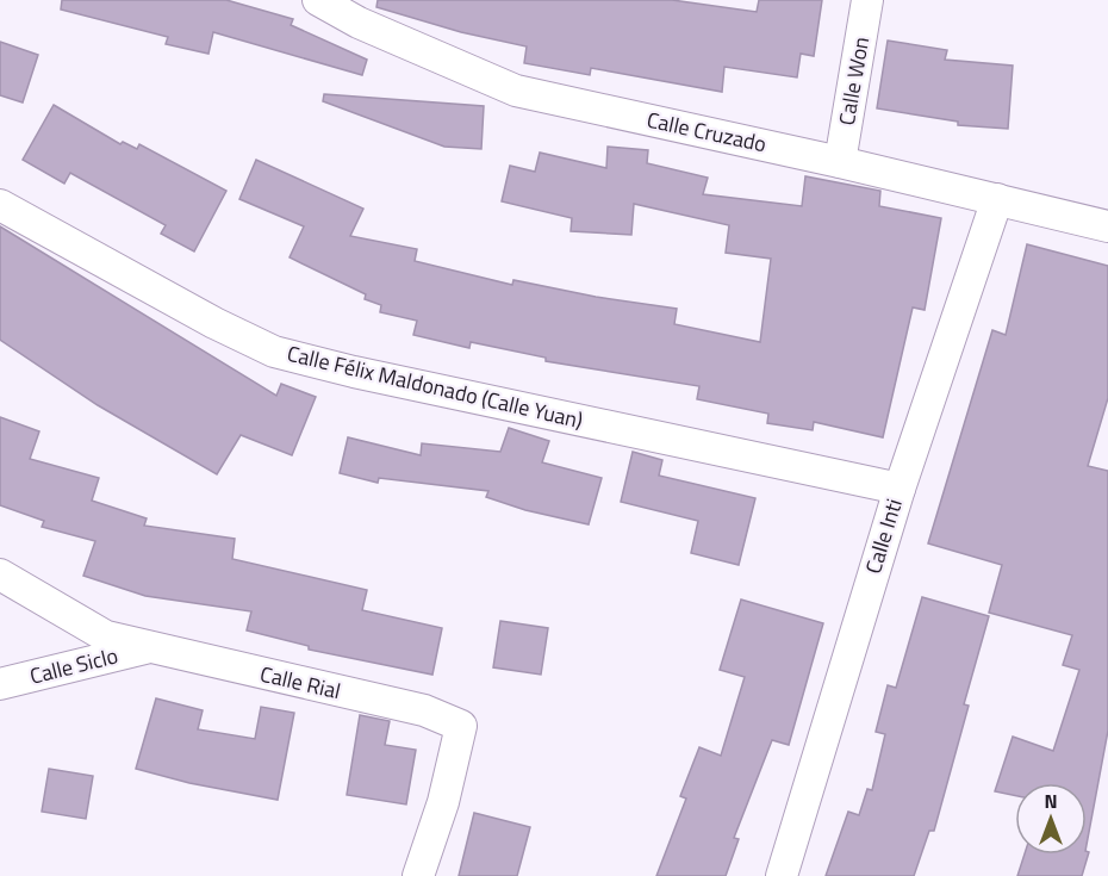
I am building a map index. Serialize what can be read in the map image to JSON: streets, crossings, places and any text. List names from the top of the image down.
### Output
{
  "streets": {
    "street": [
      "Calle Won",
      "Calle Cruzado",
      "Calle Félix Maldonado (Calle Yuan)",
      "Calle Inti",
      "Calle Siclo",
      "Calle Rial"
    ]
  },
  "crossings": [
    ["Calle Won", "Calle Cruzado"],
    ["Calle Cruzado", "Calle Inti"],
    ["Calle Félix Maldonado (Calle Yuan)", "Calle Inti"],
    ["Calle Siclo", "Calle Rial"]
  ],
  "north": "top"
}
